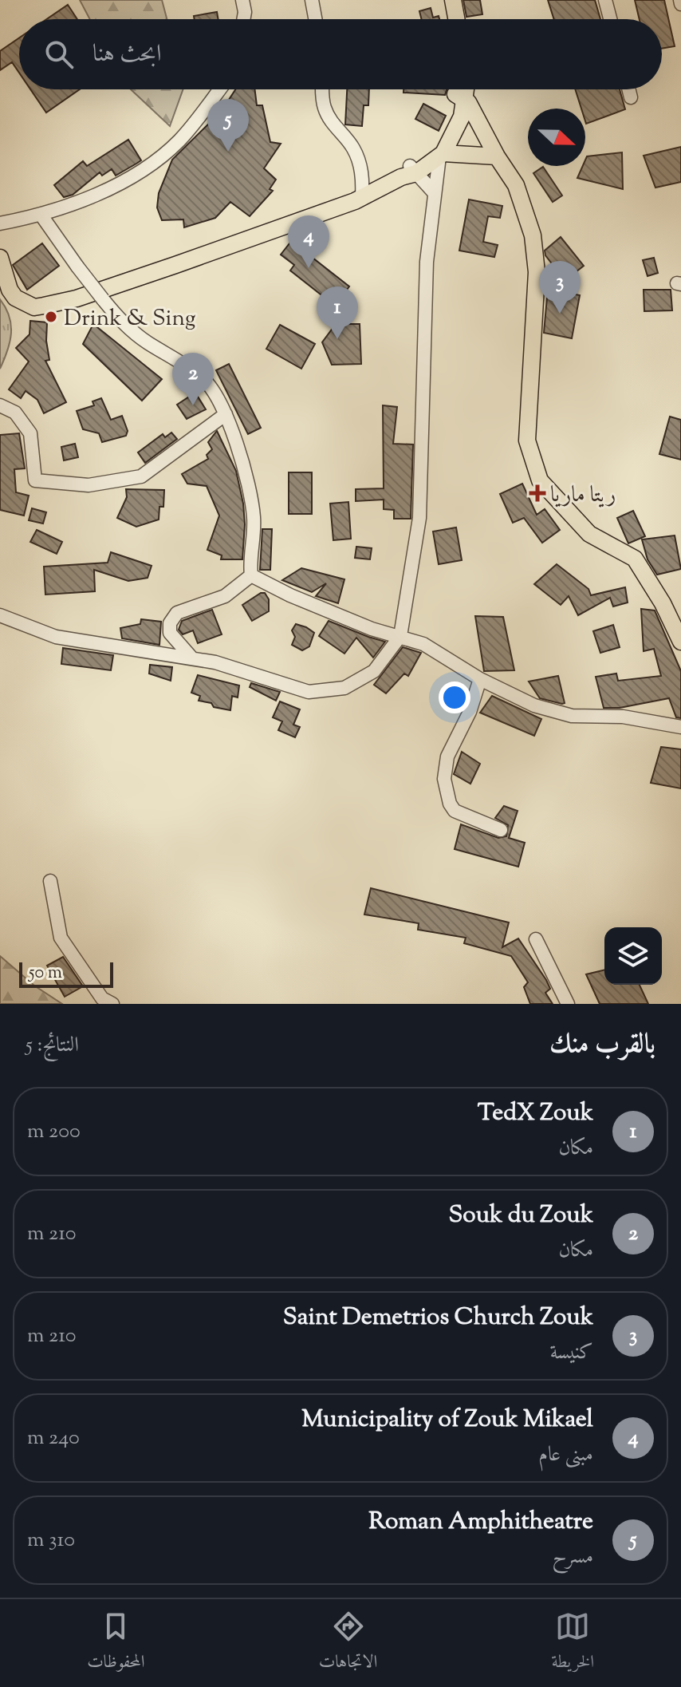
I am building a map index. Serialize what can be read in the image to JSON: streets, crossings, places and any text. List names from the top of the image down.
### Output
{
  "places": {
    "other": ["Drink & Sing"],
    "health": ["ريتا ماريا"]
  },
  "scale_bar": "50 m",
  "north": "right",
  "page": {
    "search": "ابحث هنا",
    "pins": [
      "5",
      "4",
      "3",
      "1",
      "2"
    ],
    "scale": "50 m",
    "heading": ["بالقرب منك", "النتائج: 5"],
    "list": [
      {
        "mark": "1",
        "name": "TedX Zouk",
        "note": "مكان",
        "value": "200 m"
      },
      {
        "mark": "2",
        "name": "Souk du Zouk",
        "note": "مكان",
        "value": "210 m"
      },
      {
        "mark": "3",
        "name": "Saint Demetrios Church Zouk",
        "note": "كنيسة",
        "value": "210 m"
      },
      {
        "mark": "4",
        "name": "Municipality of Zouk Mikael",
        "note": "مبنى عام",
        "value": "240 m"
      },
      {
        "mark": "5",
        "name": "Roman Amphitheatre",
        "note": "مسرح",
        "value": "310 m"
      }
    ],
    "nav": ["الخريطة", "الاتجاهات", "المحفوظات"]
  }
}
